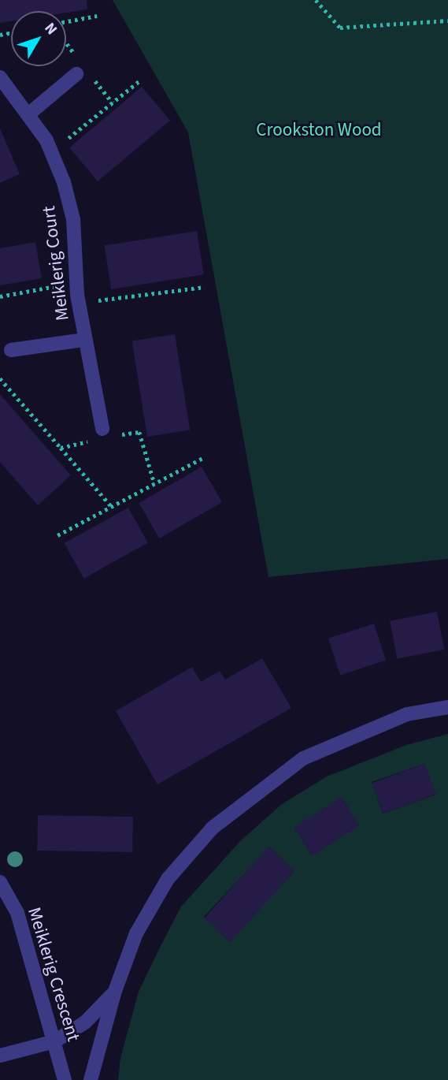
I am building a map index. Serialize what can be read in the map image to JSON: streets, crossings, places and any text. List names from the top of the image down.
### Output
{
  "streets": {
    "street": ["Meiklerig Court", "Meiklerig Crescent"]
  },
  "parks": ["Crookston Wood"],
  "north": "top right"
}
